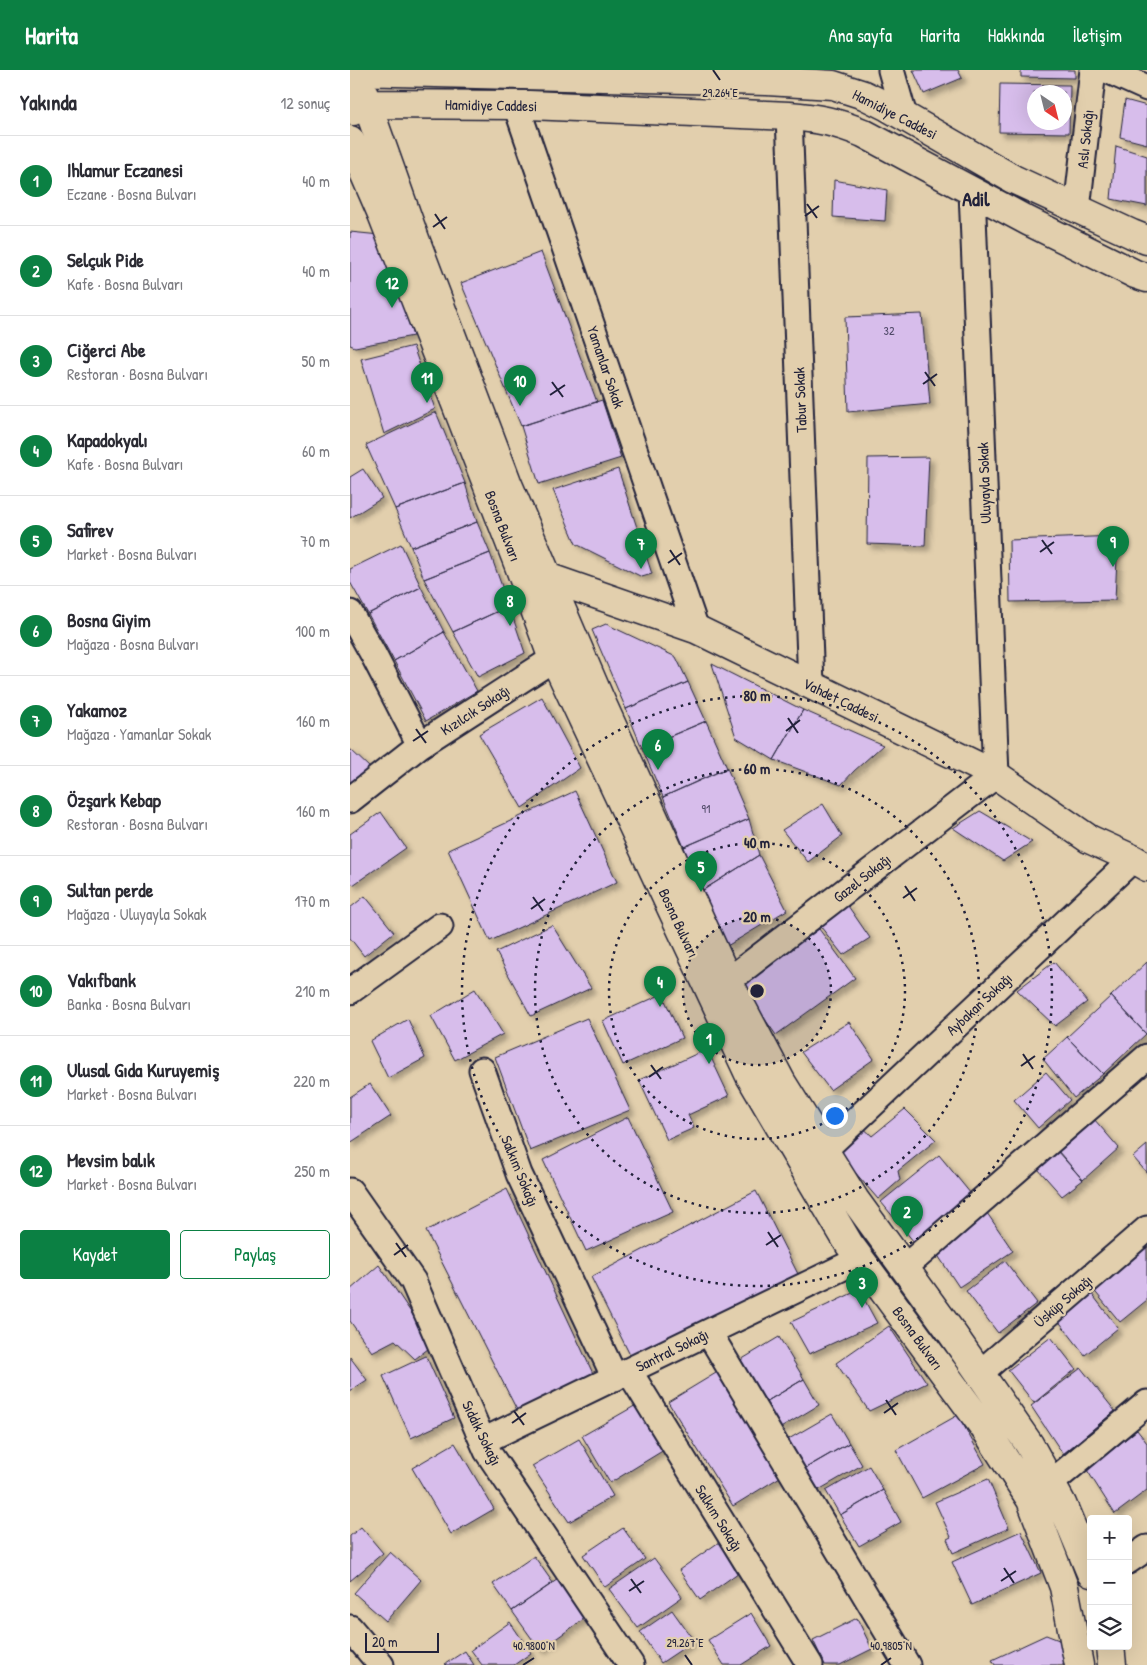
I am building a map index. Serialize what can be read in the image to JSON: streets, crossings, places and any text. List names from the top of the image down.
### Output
{
  "streets": {
    "main road": ["Hamidiye Caddesi", "Bosna Bulvarı", "Vahdet Caddesi"],
    "street": [
      "Aslı Sokağı",
      "Yamanlar Sokak",
      "Tabur Sokak",
      "Uluyayla Sokak",
      "Kızılcık Sokağı",
      "Gazel Sokağı",
      "Aybakan Sokağı",
      "Salkım Sokağı",
      "Üsküp Sokağı",
      "Santral Sokağı",
      "Sıddık Sokağı"
    ]
  },
  "crossings": [
    ["Hamidiye Caddesi", "Aslı Sokağı"],
    ["Hamidiye Caddesi", "Yamanlar Sokak"],
    ["Hamidiye Caddesi", "Tabur Sokak"],
    ["Hamidiye Caddesi", "Uluyayla Sokak"],
    ["Hamidiye Caddesi", "Bosna Bulvarı"],
    ["Yamanlar Sokak", "Vahdet Caddesi"],
    ["Tabur Sokak", "Vahdet Caddesi"],
    ["Uluyayla Sokak", "Vahdet Caddesi"],
    ["Uluyayla Sokak", "Gazel Sokağı"],
    ["Bosna Bulvarı", "Vahdet Caddesi"],
    ["Bosna Bulvarı", "Kızılcık Sokağı"],
    ["Bosna Bulvarı", "Gazel Sokağı"],
    ["Bosna Bulvarı", "Aybakan Sokağı"],
    ["Bosna Bulvarı", "Üsküp Sokağı"],
    ["Bosna Bulvarı", "Santral Sokağı"],
    ["Vahdet Caddesi", "Gazel Sokağı"],
    ["Vahdet Caddesi", "Aybakan Sokağı"],
    ["Salkım Sokağı", "Santral Sokağı"],
    ["Santral Sokağı", "Sıddık Sokağı"]
  ],
  "districts": ["Adil"],
  "house_numbers": ["32", "91"],
  "scale_bar": "20 m",
  "north": "bottom right",
  "page": {
    "header": "Harita",
    "nav": [
      "Ana sayfa",
      "Harita",
      "Hakkında",
      "İletişim"
    ],
    "heading": ["Yakında", "12 sonuç"],
    "list": [
      {
        "mark": "1",
        "name": "Ihlamur Eczanesi",
        "note": "Eczane · Bosna Bulvarı",
        "value": "40 m"
      },
      {
        "mark": "2",
        "name": "Selçuk Pide",
        "note": "Kafe · Bosna Bulvarı",
        "value": "40 m"
      },
      {
        "mark": "3",
        "name": "Ciğerci Abe",
        "note": "Restoran · Bosna Bulvarı",
        "value": "50 m"
      },
      {
        "mark": "4",
        "name": "Kapadokyalı",
        "note": "Kafe · Bosna Bulvarı",
        "value": "60 m"
      },
      {
        "mark": "5",
        "name": "Safirev",
        "note": "Market · Bosna Bulvarı",
        "value": "70 m"
      },
      {
        "mark": "6",
        "name": "Bosna Giyim",
        "note": "Mağaza · Bosna Bulvarı",
        "value": "100 m"
      },
      {
        "mark": "7",
        "name": "Yakamoz",
        "note": "Mağaza · Yamanlar Sokak",
        "value": "160 m"
      },
      {
        "mark": "8",
        "name": "Özşark Kebap",
        "note": "Restoran · Bosna Bulvarı",
        "value": "160 m"
      },
      {
        "mark": "9",
        "name": "Sultan perde",
        "note": "Mağaza · Uluyayla Sokak",
        "value": "170 m"
      },
      {
        "mark": "10",
        "name": "Vakıfbank",
        "note": "Banka · Bosna Bulvarı",
        "value": "210 m"
      },
      {
        "mark": "11",
        "name": "Ulusal Gıda Kuruyemiş",
        "note": "Market · Bosna Bulvarı",
        "value": "220 m"
      },
      {
        "mark": "12",
        "name": "Mevsim balık",
        "note": "Market · Bosna Bulvarı",
        "value": "250 m"
      }
    ],
    "pins": [
      "12",
      "11",
      "10",
      "9",
      "7",
      "8",
      "6",
      "5",
      "4",
      "1",
      "2",
      "3"
    ],
    "buttons": ["Kaydet", "Paylaş"],
    "map_buttons": ["+", "−"],
    "scale": "20 m"
  },
  "coordinates": [
    "29.264°E",
    "29.267°E",
    "40.9800°N",
    "40.9805°N"
  ],
  "rings": [
    "80 m",
    "60 m",
    "40 m",
    "20 m"
  ]
}
